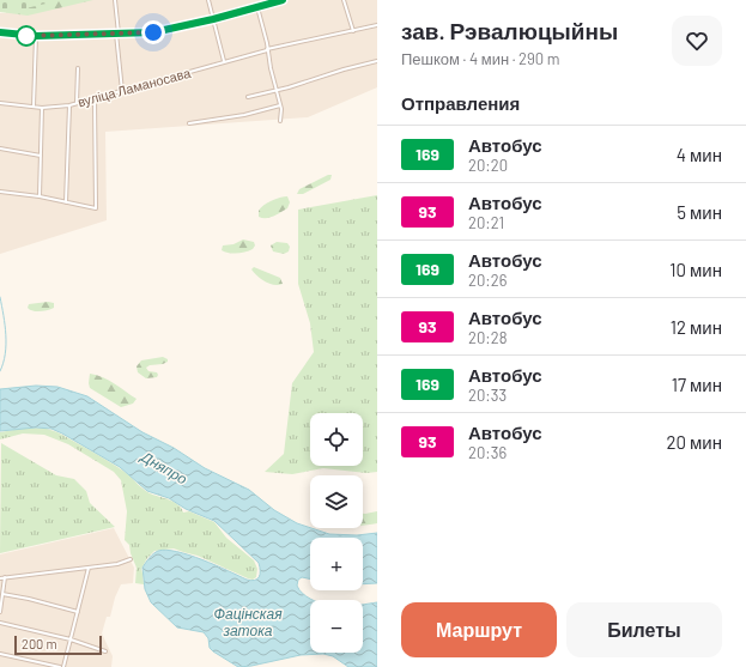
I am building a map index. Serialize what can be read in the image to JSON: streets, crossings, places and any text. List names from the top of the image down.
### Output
{
  "streets": {
    "street": ["вуліца Ламаносава"]
  },
  "water": ["Дняпро", "Фацінская затока"],
  "lines": ["bus line 169"],
  "scale_bar": "200 m",
  "page": {
    "heading": [
      ["зав. Рэвалюцыйны", "Пешком · 4 мин · 290 m"],
      "Отправления"
    ],
    "list": [
      {
        "mark": "169",
        "name": "Автобус",
        "note": "20:20",
        "value": "4 мин"
      },
      {
        "mark": "93",
        "name": "Автобус",
        "note": "20:21",
        "value": "5 мин"
      },
      {
        "mark": "169",
        "name": "Автобус",
        "note": "20:26",
        "value": "10 мин"
      },
      {
        "mark": "93",
        "name": "Автобус",
        "note": "20:28",
        "value": "12 мин"
      },
      {
        "mark": "169",
        "name": "Автобус",
        "note": "20:33",
        "value": "17 мин"
      },
      {
        "mark": "93",
        "name": "Автобус",
        "note": "20:36",
        "value": "20 мин"
      }
    ],
    "map_buttons": ["+", "−"],
    "buttons": ["Маршрут", "Билеты"],
    "scale": "200 m"
  }
}
